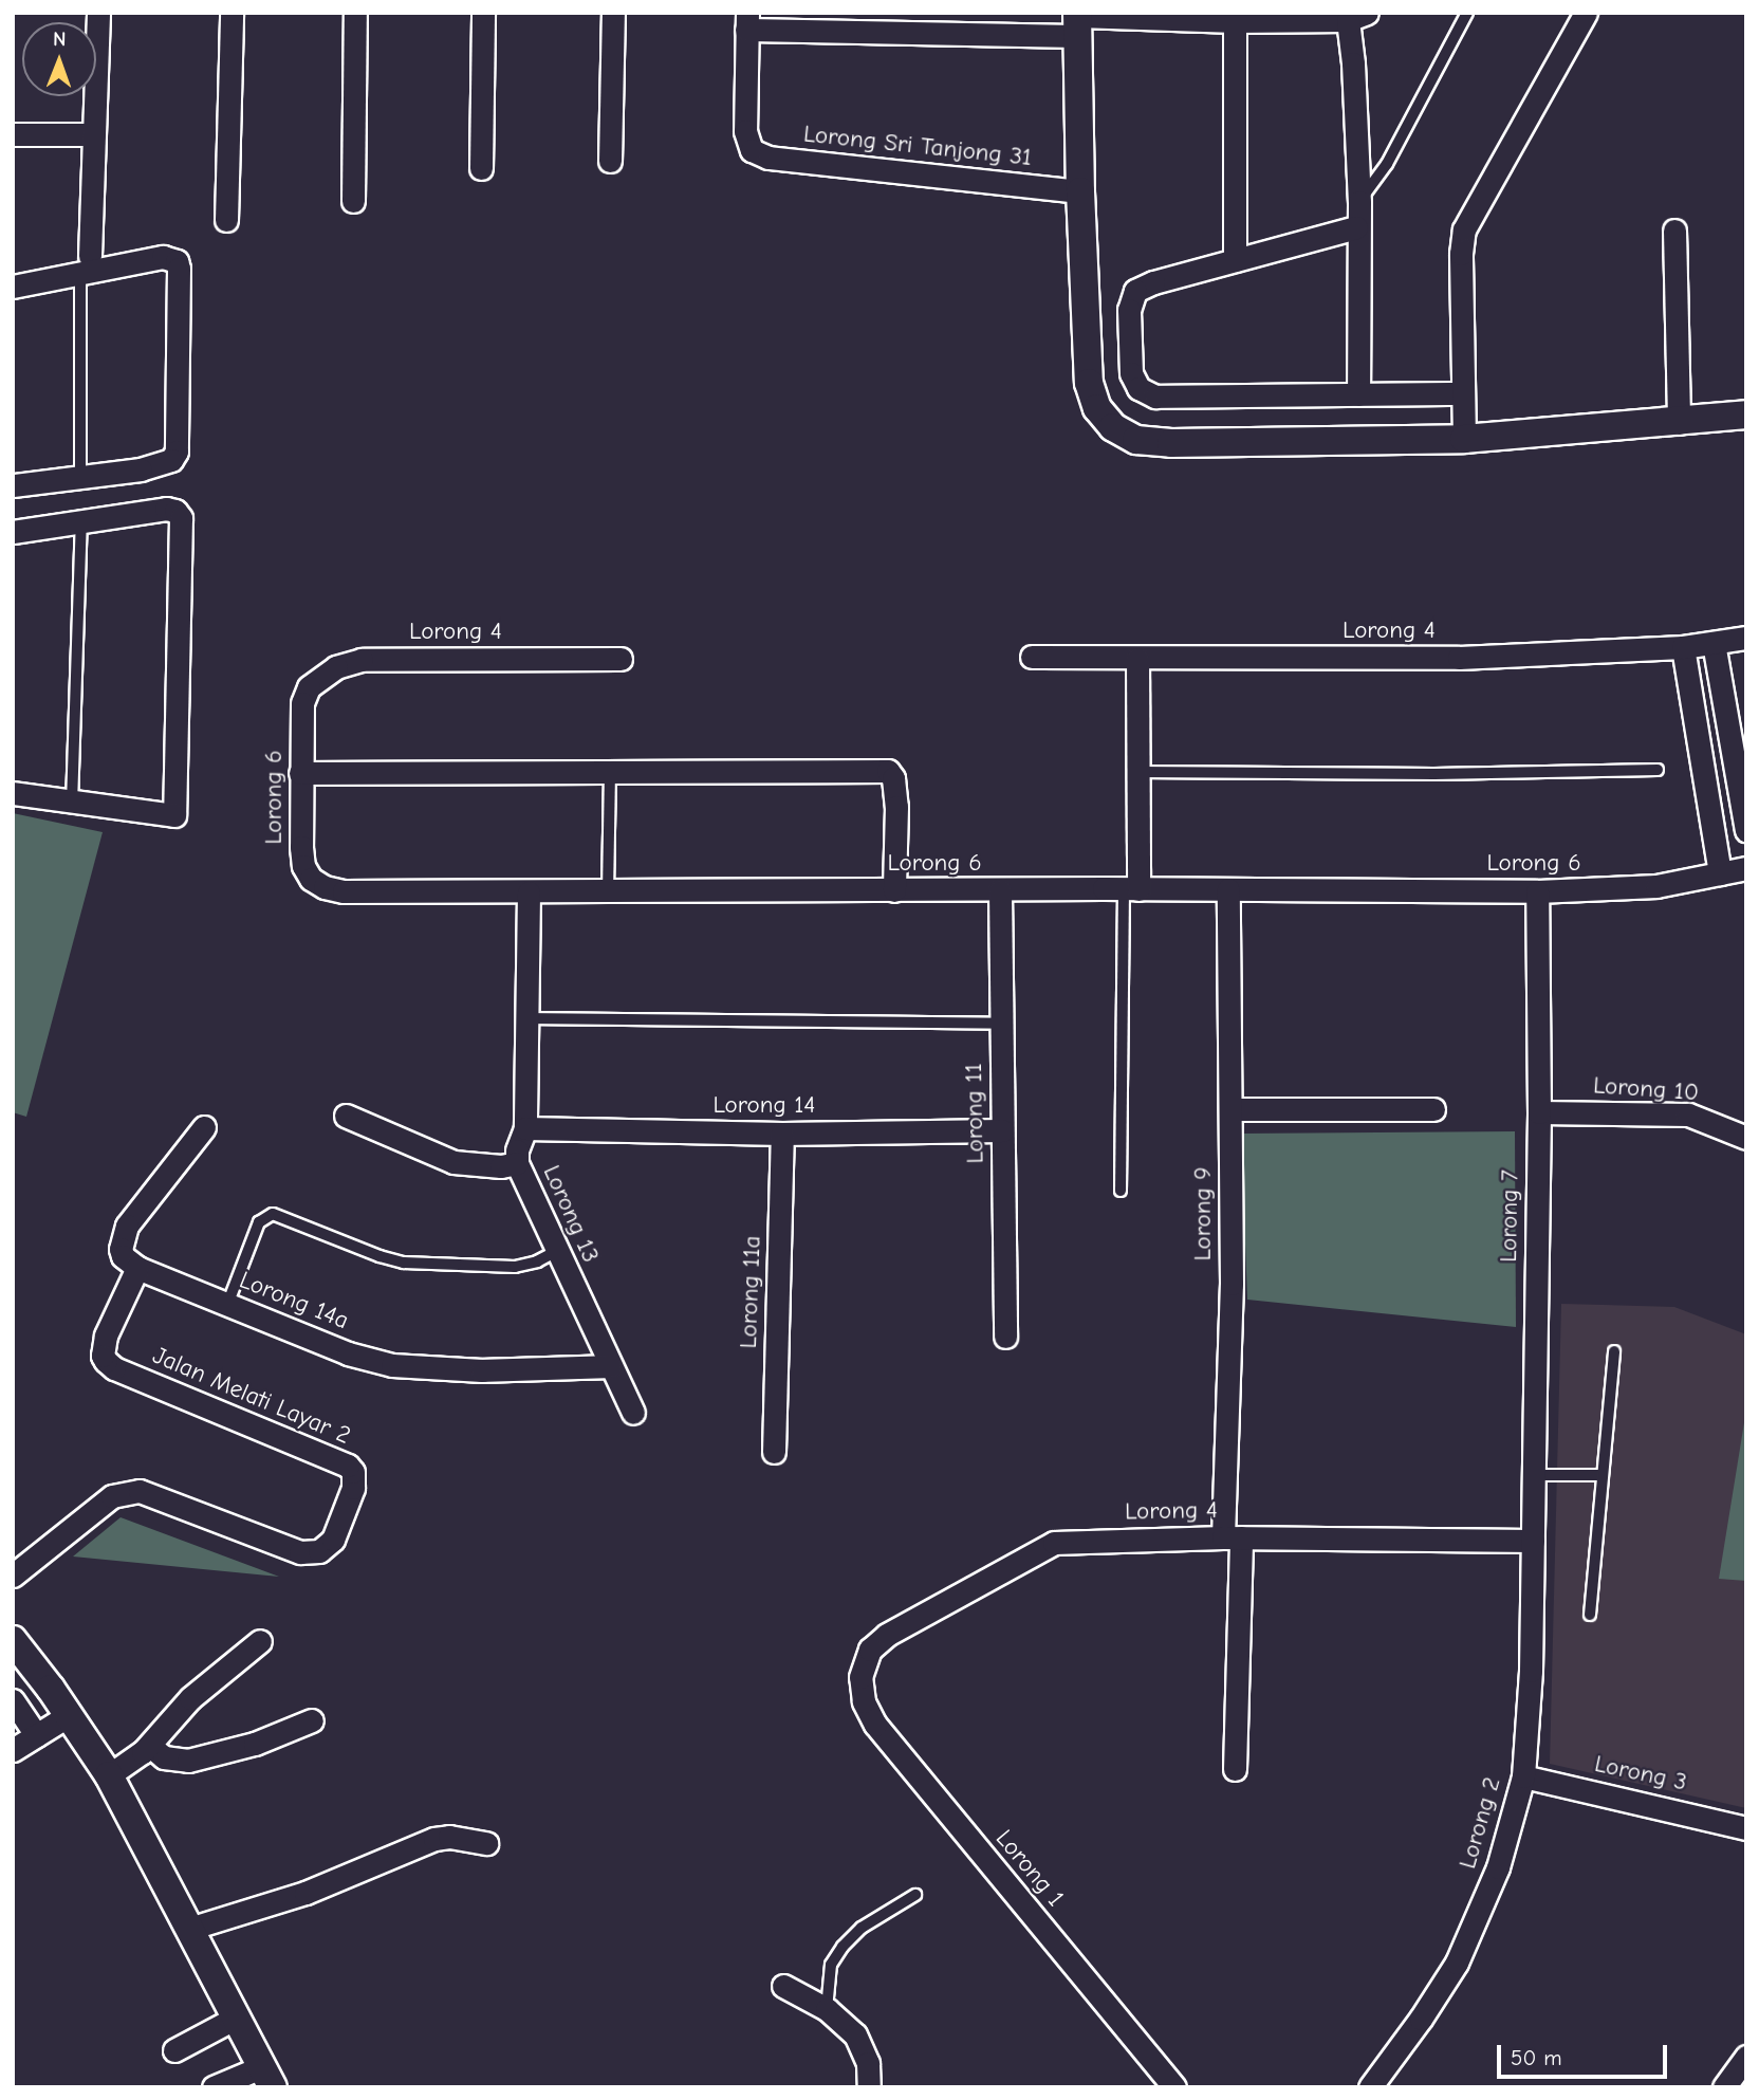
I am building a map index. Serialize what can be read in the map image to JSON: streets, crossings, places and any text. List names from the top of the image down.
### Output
{
  "streets": {
    "street": [
      "Lorong Sri Tanjong 31",
      "Lorong 4",
      "Lorong 6",
      "Lorong 10",
      "Lorong 14",
      "Lorong 11",
      "Lorong 13",
      "Lorong 9",
      "Lorong 7",
      "Lorong 11a",
      "Lorong 14a",
      "Jalan Melati Layar 2",
      "Lorong 3",
      "Lorong 2",
      "Lorong 1"
    ]
  },
  "crossings": [
    ["Lorong 4", "Lorong 6"],
    ["Lorong 4", "Lorong 9"],
    ["Lorong 4", "Lorong 7"],
    ["Lorong 4", "Lorong 2"],
    ["Lorong 4", "Lorong 1"],
    ["Lorong 6", "Lorong 11"],
    ["Lorong 6", "Lorong 13"],
    ["Lorong 6", "Lorong 9"],
    ["Lorong 6", "Lorong 7"],
    ["Lorong 10", "Lorong 7"],
    ["Lorong 14", "Lorong 11"],
    ["Lorong 14", "Lorong 13"],
    ["Lorong 14", "Lorong 11a"],
    ["Lorong 13", "Lorong 14a"],
    ["Lorong 7", "Lorong 2"],
    ["Lorong 14a", "Jalan Melati Layar 2"],
    ["Lorong 3", "Lorong 2"]
  ],
  "scale_bar": "50 m",
  "north": "top"
}
